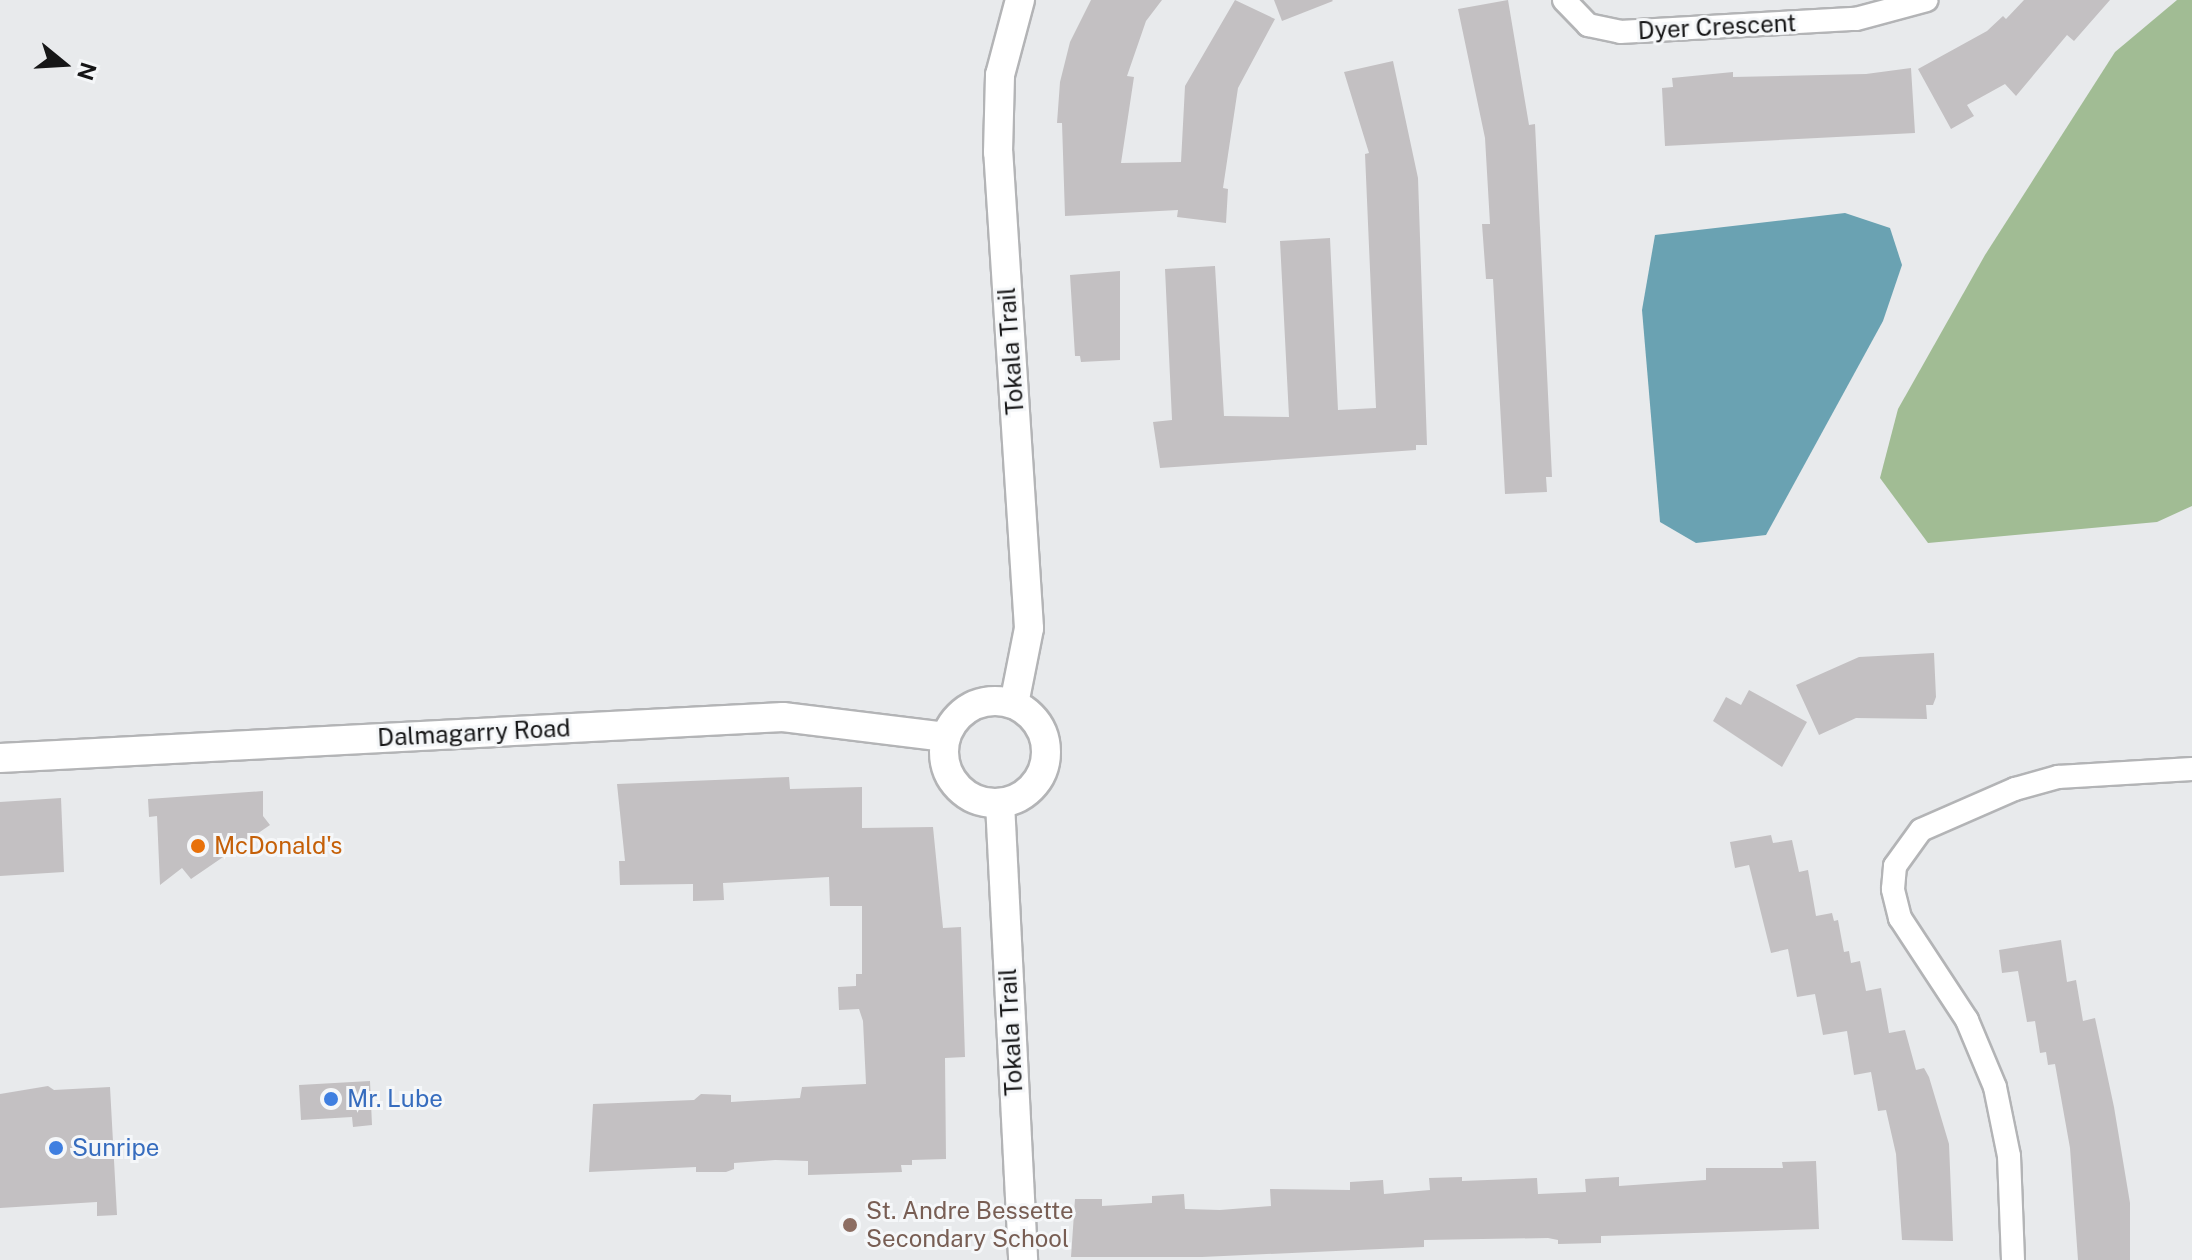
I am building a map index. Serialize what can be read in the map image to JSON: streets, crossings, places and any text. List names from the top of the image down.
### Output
{
  "streets": {
    "street": ["Dyer Crescent", "Tokala Trail", "Dalmagarry Road"]
  },
  "crossings": [
    ["Tokala Trail", "Dalmagarry Road"]
  ],
  "places": [
    "McDonald's",
    "Mr. Lube",
    "Sunripe",
    "St. Andre Bessette Secondary School"
  ],
  "north": "right"
}
